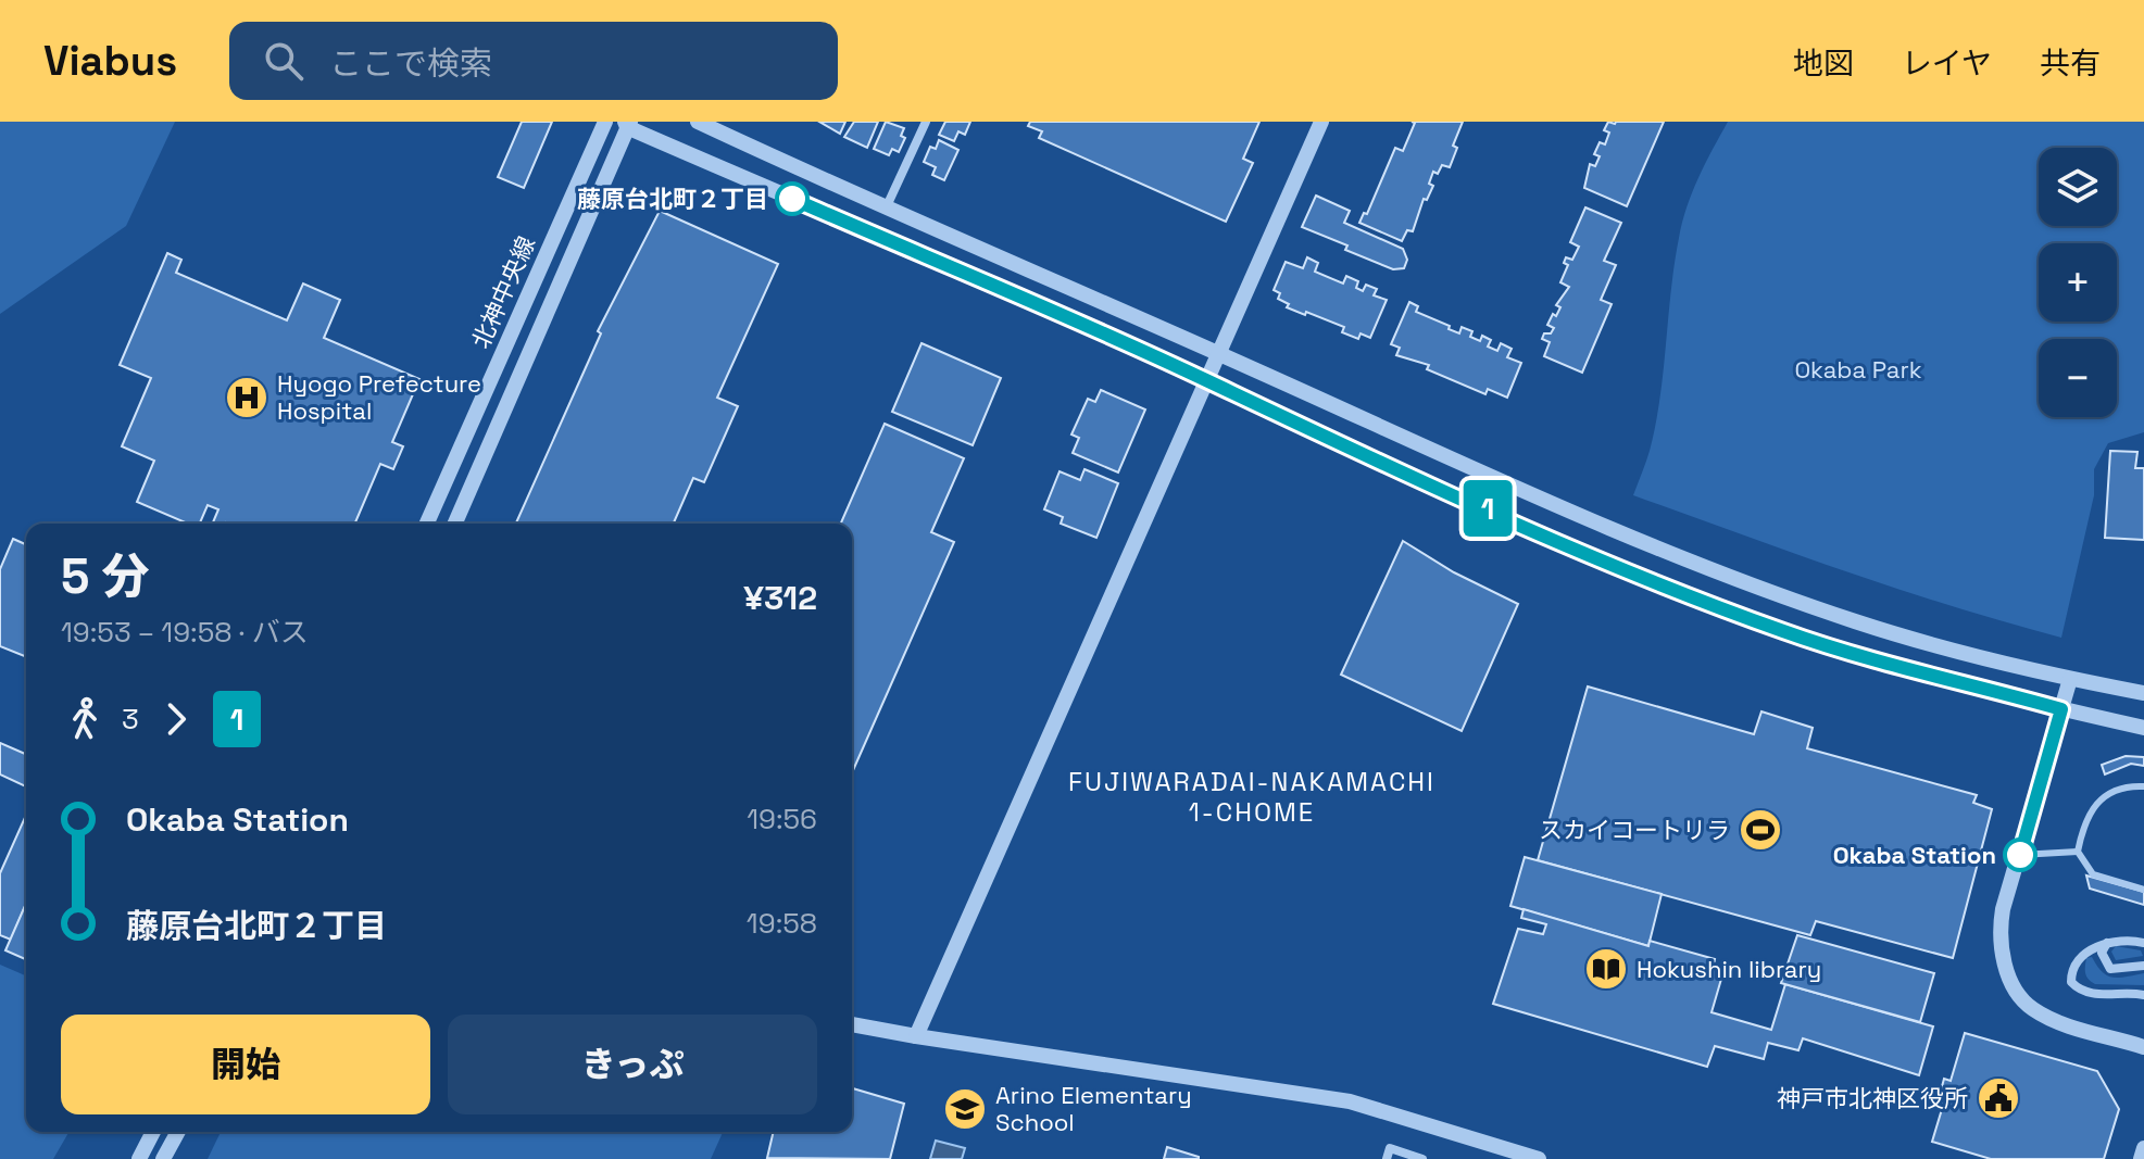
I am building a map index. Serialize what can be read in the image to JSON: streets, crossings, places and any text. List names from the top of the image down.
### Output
{
  "streets": {
    "street": ["北神中央線"]
  },
  "districts": ["FUJIWARADAI-NAKAMACHI 1-CHOME"],
  "parks": ["Okaba Park"],
  "places": {
    "other": ["藤原台北町２丁目", "Okaba Station"],
    "hospital": ["Hyogo Prefecture Hospital"],
    "sports": ["スカイコートリラ"],
    "library": ["Hokushin library"],
    "public building": ["神戸市北神区役所"],
    "school or university": ["Arino Elementary School"]
  },
  "lines": ["bus line 1"],
  "page": {
    "header": "Viabus",
    "search": "ここで検索",
    "nav": ["地図", "レイヤ", "共有"],
    "on_map": "1",
    "map_buttons": ["+", "−"],
    "heading": ["5 分", "19:53 – 19:58 · バス", "¥312"],
    "legs": ["3", "1"],
    "list": [
      {
        "name": "Okaba Station",
        "value": "19:56"
      },
      {
        "name": "藤原台北町２丁目",
        "value": "19:58"
      }
    ],
    "buttons": ["開始", "きっぷ"]
  }
}
